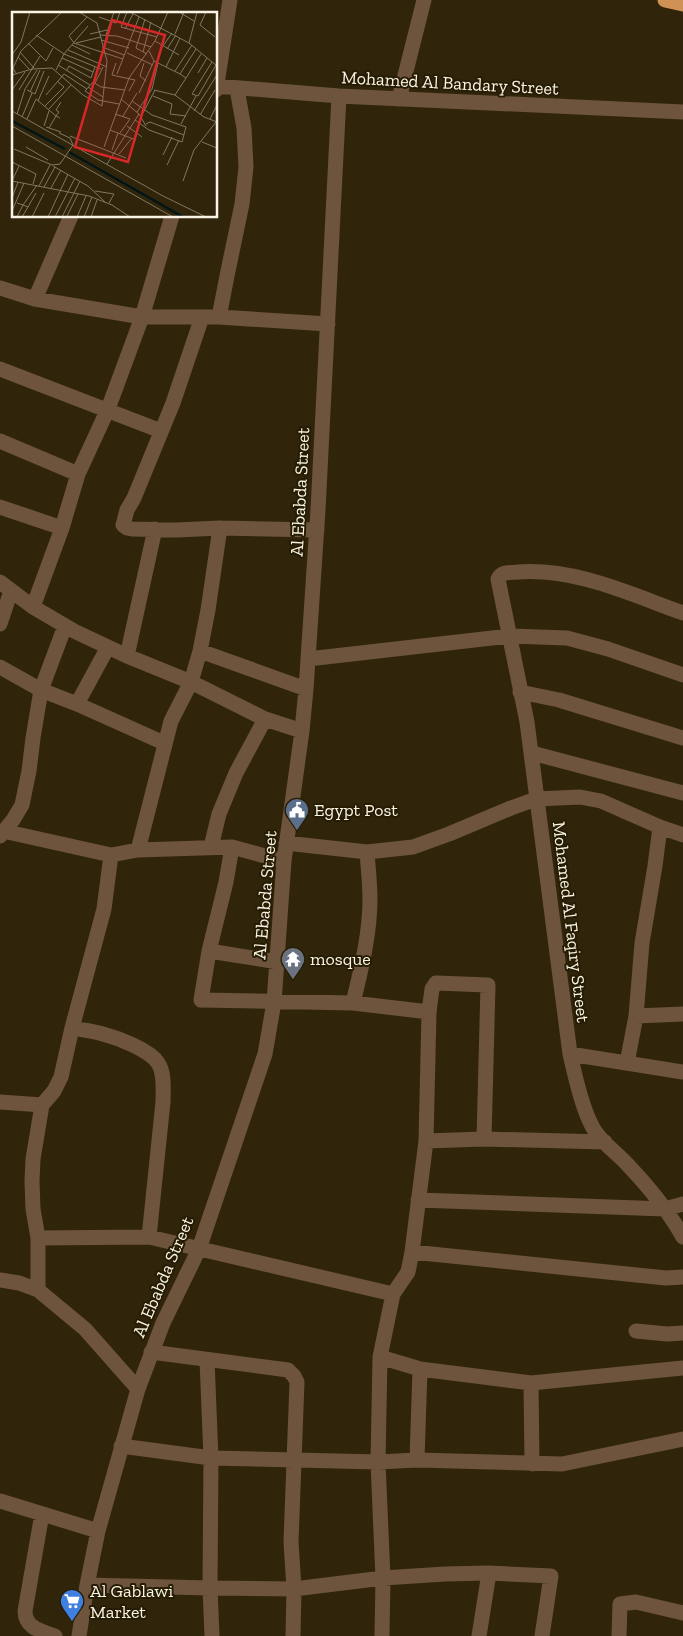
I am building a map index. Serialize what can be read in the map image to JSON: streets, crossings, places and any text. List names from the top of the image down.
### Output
{
  "streets": {
    "street": ["Mohamed Al Bandary Street", "Al Ebabda Street", "Mohamed Al Faqiry Street"]
  },
  "crossings": [
    ["Mohamed Al Bandary Street", "Al Ebabda Street"]
  ],
  "places": {
    "public building": ["Egypt Post"],
    "temple": ["mosque"],
    "supermarket": ["Al Gablawi Market"]
  }
}
